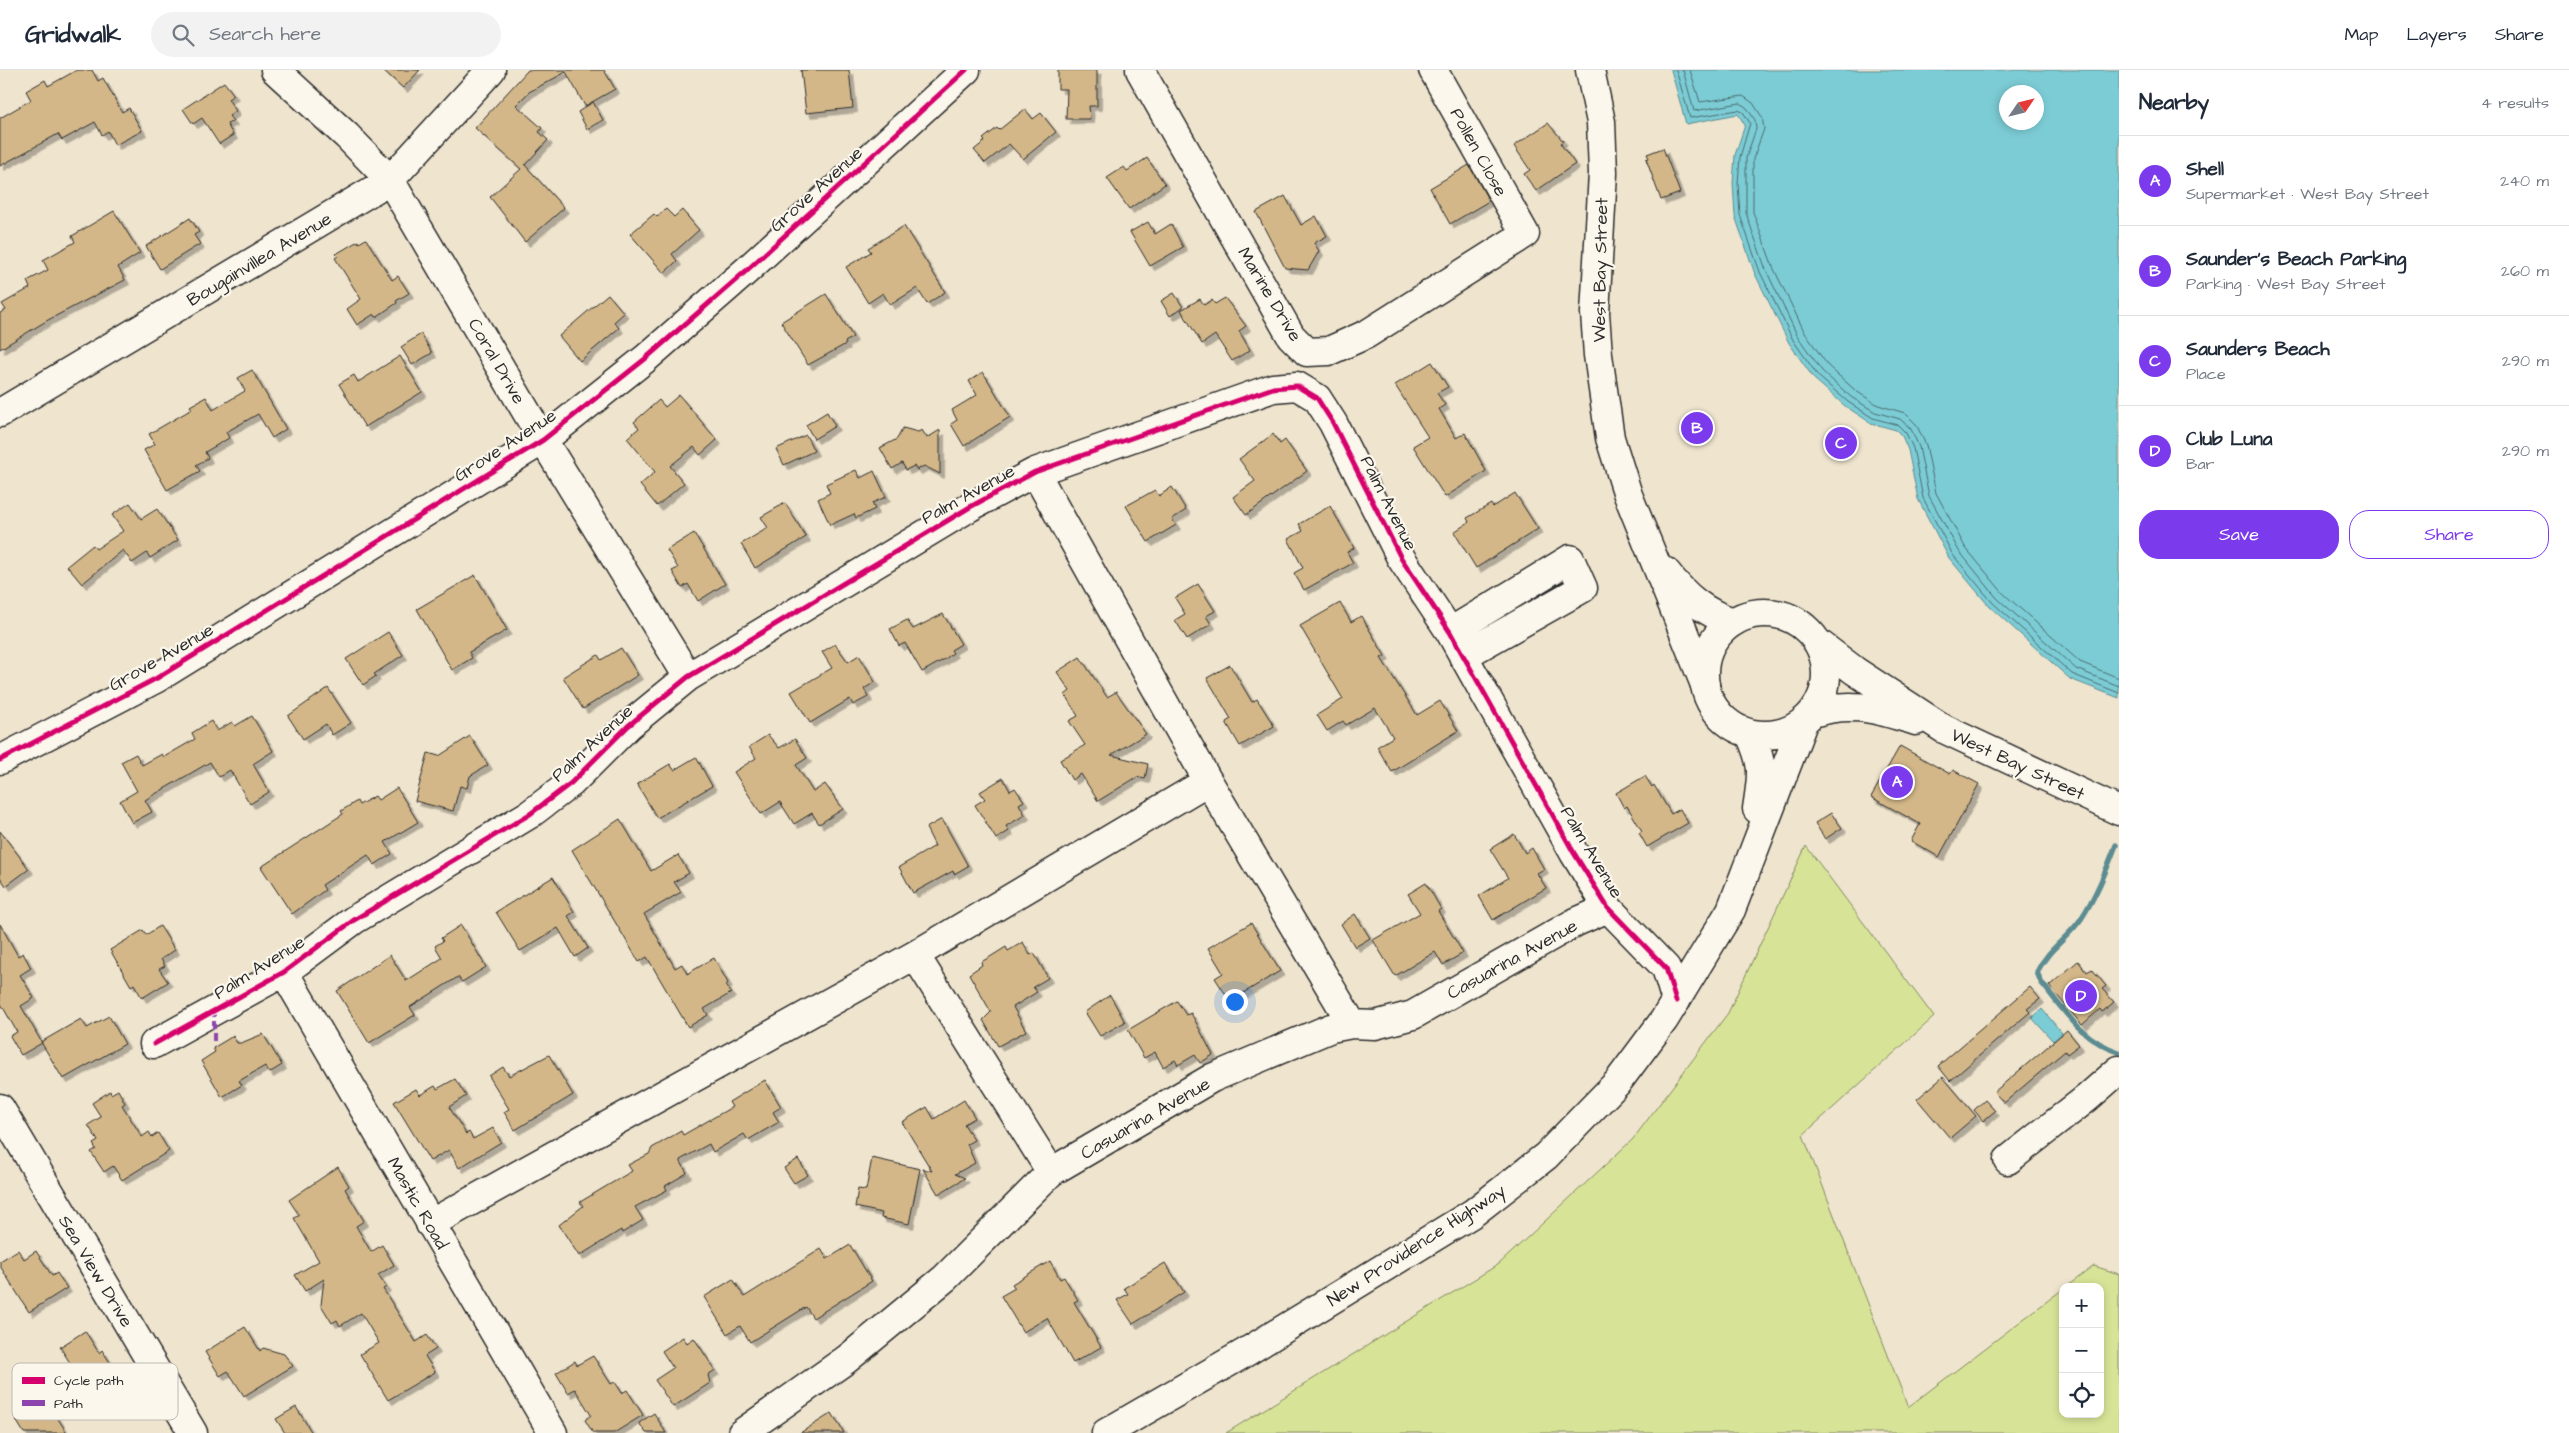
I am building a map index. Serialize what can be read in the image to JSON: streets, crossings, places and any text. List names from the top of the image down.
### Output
{
  "streets": {
    "main road": [
      "Pollen Close",
      "Grove Avenue",
      "Bougainvillea Avenue",
      "West Bay Street",
      "Marine Drive",
      "Coral Drive",
      "Palm Avenue",
      "Casuarina Avenue",
      "Mastic Road",
      "New Providence Highway",
      "Sea View Drive"
    ]
  },
  "crossings": [
    ["Pollen Close", "Marine Drive"],
    ["Grove Avenue", "Coral Drive"],
    ["Bougainvillea Avenue", "Coral Drive"],
    ["West Bay Street", "New Providence Highway"],
    ["Coral Drive", "Palm Avenue"],
    ["Palm Avenue", "Casuarina Avenue"],
    ["Palm Avenue", "Mastic Road"],
    ["Palm Avenue", "New Providence Highway"]
  ],
  "legend": ["Cycle path", "Path"],
  "north": "top right",
  "page": {
    "header": "Gridwalk",
    "search": "Search here",
    "nav": ["Map", "Layers", "Share"],
    "heading": ["Nearby", "4 results"],
    "list": [
      {
        "mark": "A",
        "name": "Shell",
        "note": "Supermarket · West Bay Street",
        "value": "240 m"
      },
      {
        "mark": "B",
        "name": "Saunder's Beach Parking",
        "note": "Parking · West Bay Street",
        "value": "260 m"
      },
      {
        "mark": "C",
        "name": "Saunders Beach",
        "note": "Place",
        "value": "290 m"
      },
      {
        "mark": "D",
        "name": "Club Luna",
        "note": "Bar",
        "value": "290 m"
      }
    ],
    "pins": [
      "B",
      "C",
      "A",
      "D"
    ],
    "buttons": ["Save", "Share"],
    "map_buttons": ["+", "−"]
  }
}
